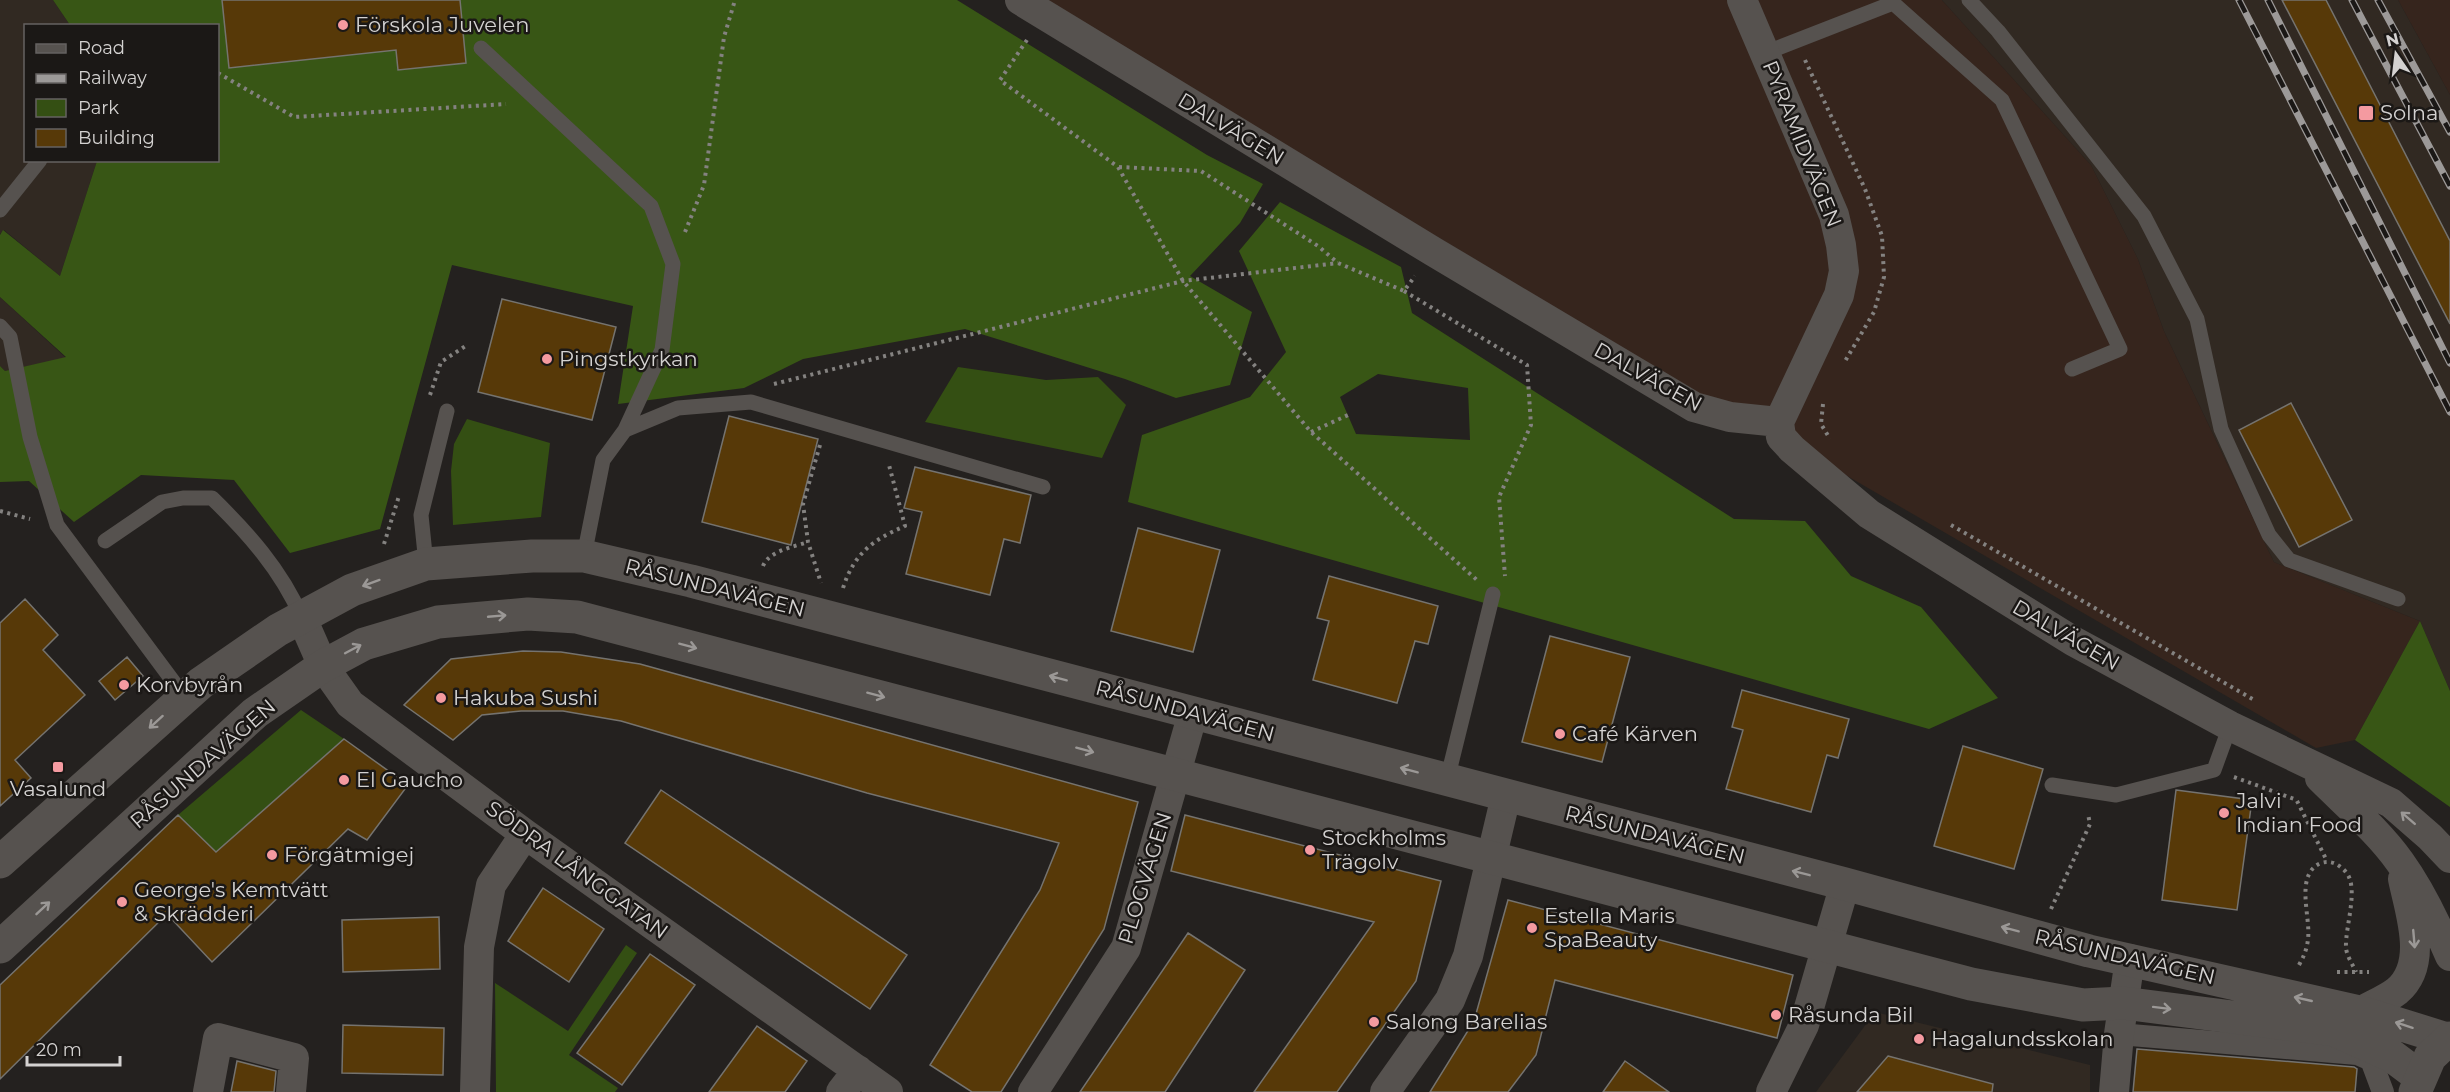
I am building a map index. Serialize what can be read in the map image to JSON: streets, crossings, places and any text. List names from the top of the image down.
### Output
{
  "streets": {
    "street": [
      "DALVÄGEN",
      "PYRAMIDVÄGEN",
      "RÅSUNDAVÄGEN",
      "SÖDRA LÅNGGATAN",
      "PLOGVÄGEN"
    ]
  },
  "crossings": [
    ["DALVÄGEN", "PYRAMIDVÄGEN"],
    ["RÅSUNDAVÄGEN", "SÖDRA LÅNGGATAN"],
    ["RÅSUNDAVÄGEN", "PLOGVÄGEN"]
  ],
  "places": {
    "other": [
      "Förskola Juvelen",
      "Pingstkyrkan",
      "Korvbyrån",
      "Hakuba Sushi",
      "Café Kärven",
      "El Gaucho",
      "Jalvi Indian Food",
      "Stockholms Trägolv",
      "Förgätmigej",
      "George's Kemtvätt & Skrädderi",
      "Estella Maris SpaBeauty",
      "Råsunda Bil",
      "Salong Barelias",
      "Hagalundsskolan"
    ],
    "transit": ["Solna", "Vasalund"]
  },
  "legend": [
    "Road",
    "Railway",
    "Park",
    "Building"
  ],
  "scale_bar": "20 m",
  "north": "top"
}
